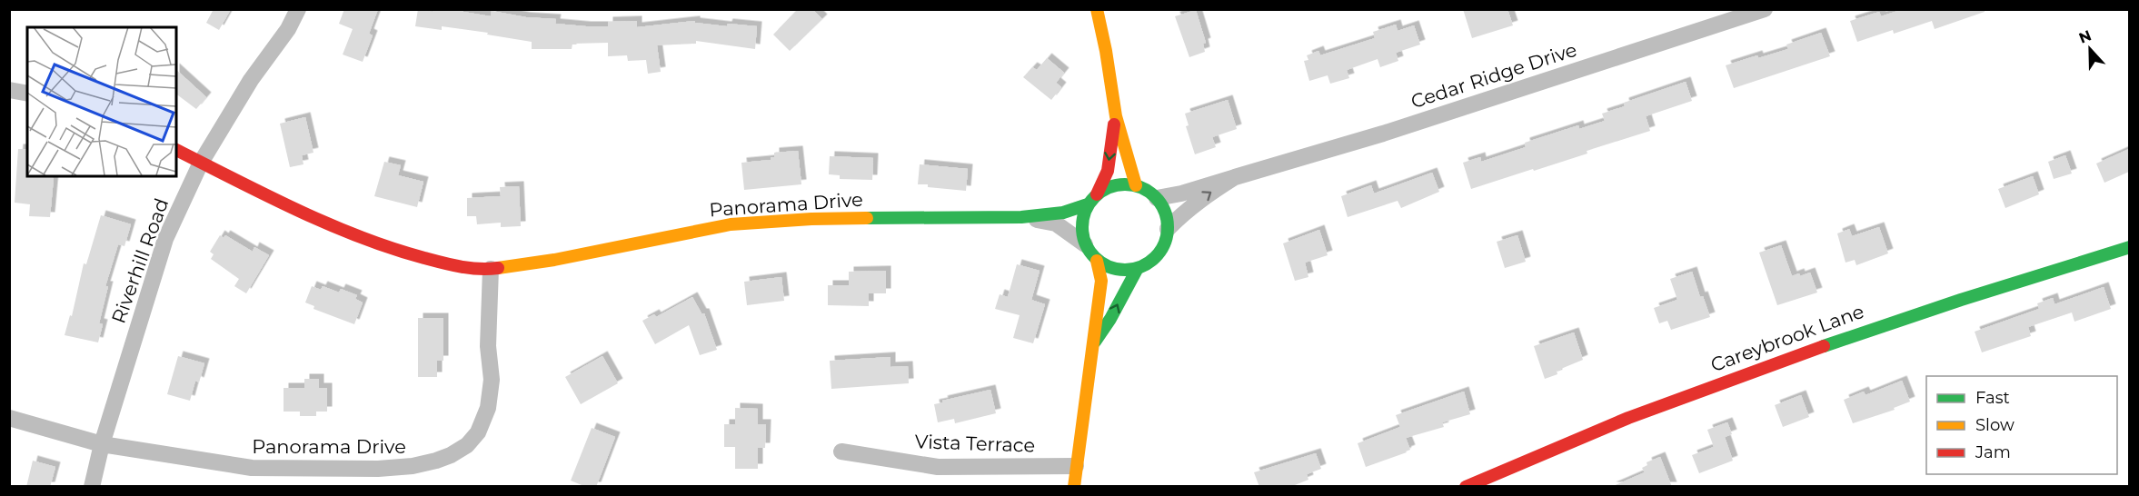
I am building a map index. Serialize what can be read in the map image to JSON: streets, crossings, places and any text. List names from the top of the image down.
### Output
{
  "streets": {
    "street": [
      "Cedar Ridge Drive",
      "Panorama Drive",
      "Riverhill Road",
      "Careybrook Lane",
      "Vista Terrace"
    ]
  },
  "crossings": [
    ["Cedar Ridge Drive", "Panorama Drive"],
    ["Panorama Drive", "Riverhill Road"]
  ],
  "legend": ["Fast", "Slow", "Jam"],
  "north": "top"
}
